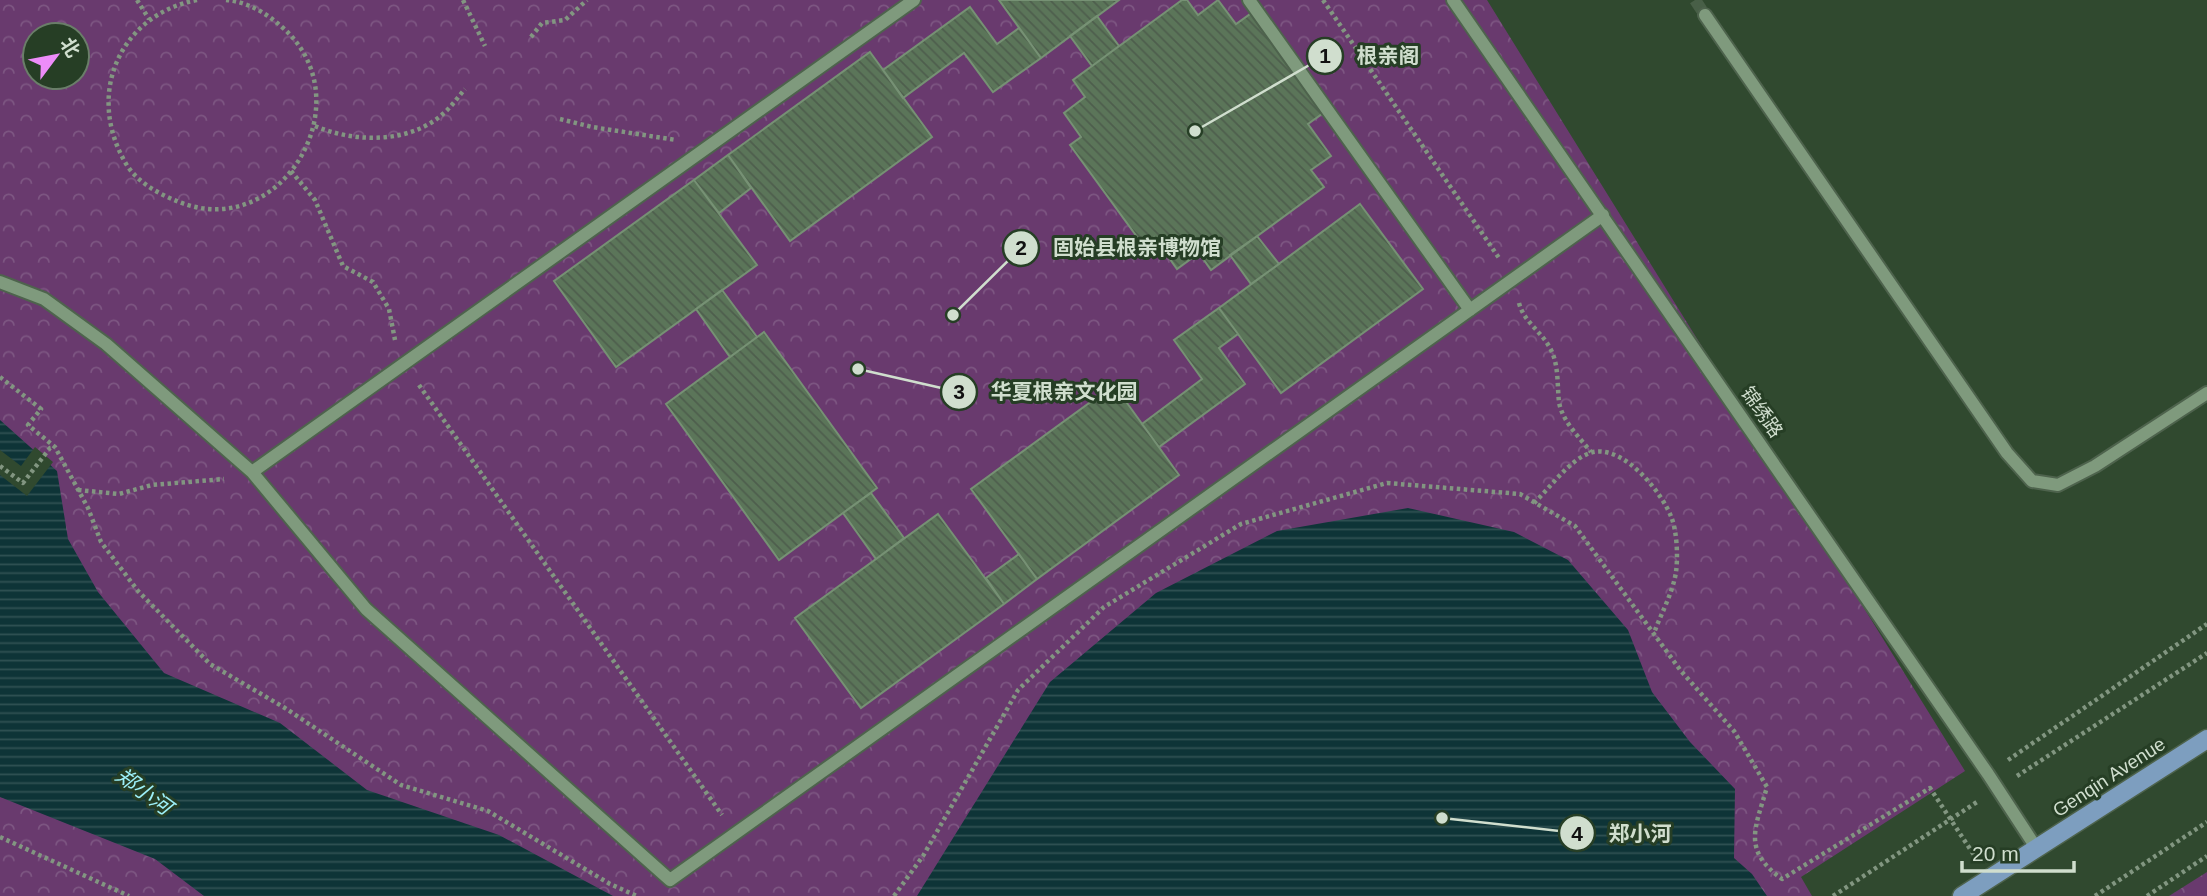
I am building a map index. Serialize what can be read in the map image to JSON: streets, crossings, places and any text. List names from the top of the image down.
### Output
{
  "streets": {
    "main road": ["Genqin Avenue"],
    "street": ["锦绣路"]
  },
  "crossings": [
    ["锦绣路", "Genqin Avenue"]
  ],
  "water": ["郑小河"],
  "places": [
    "根亲阁",
    "固始县根亲博物馆",
    "华夏根亲文化园",
    "郑小河"
  ],
  "scale_bar": "20 m",
  "north": "top right"
}
